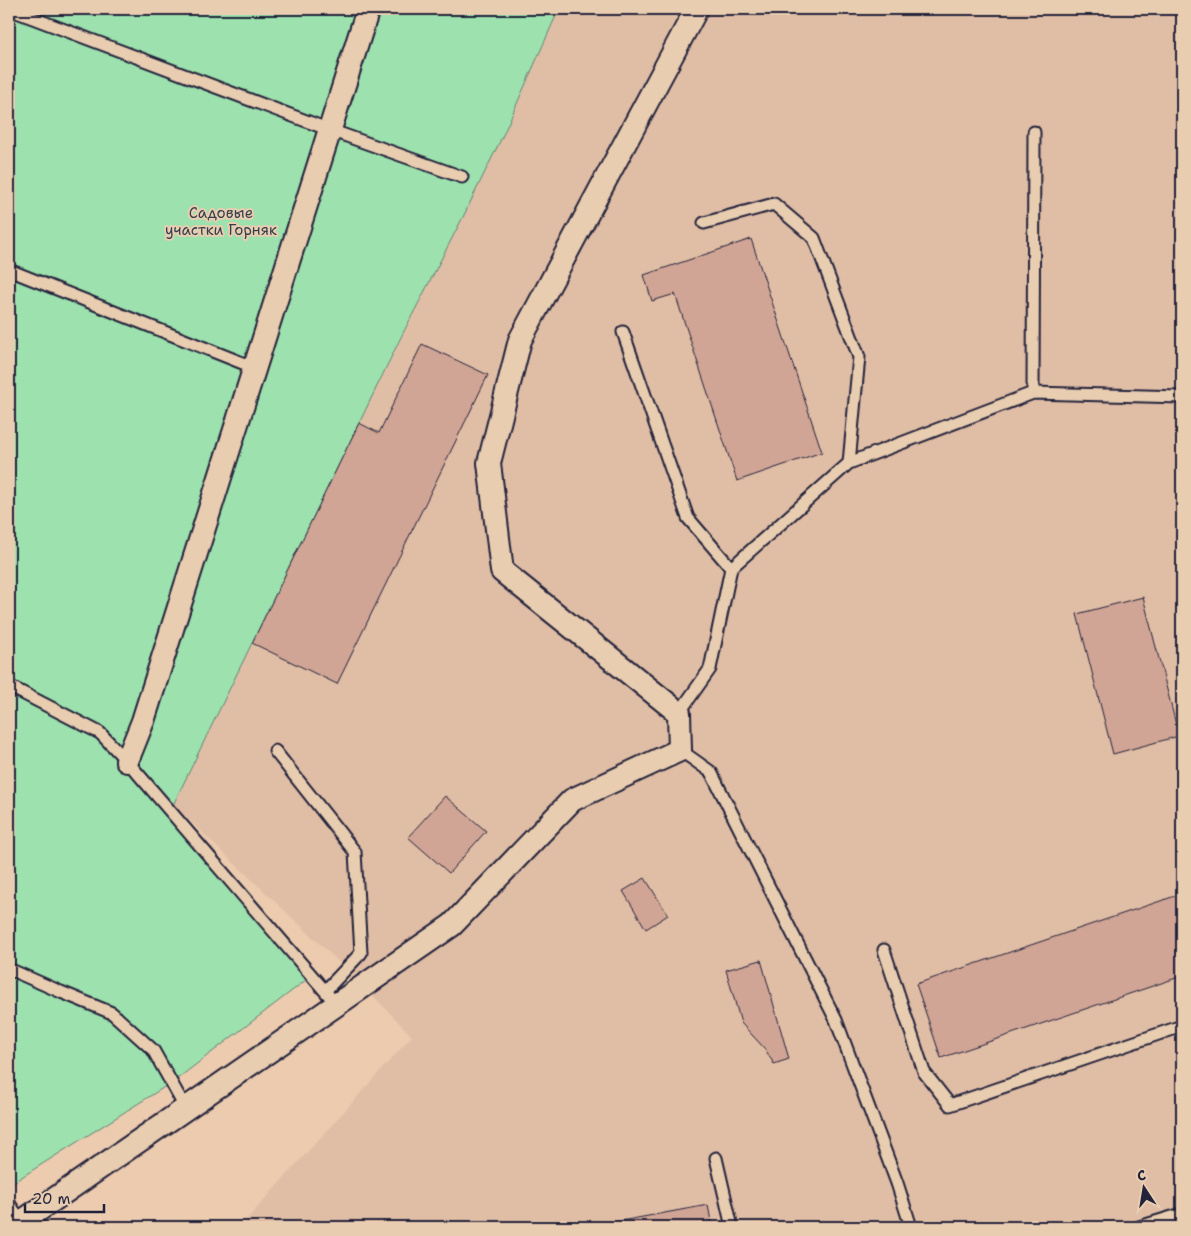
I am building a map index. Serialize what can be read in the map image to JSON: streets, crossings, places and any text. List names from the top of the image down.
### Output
{
  "parks": ["Садовые участки Горняк"],
  "scale_bar": "20 m",
  "north": "top"
}
